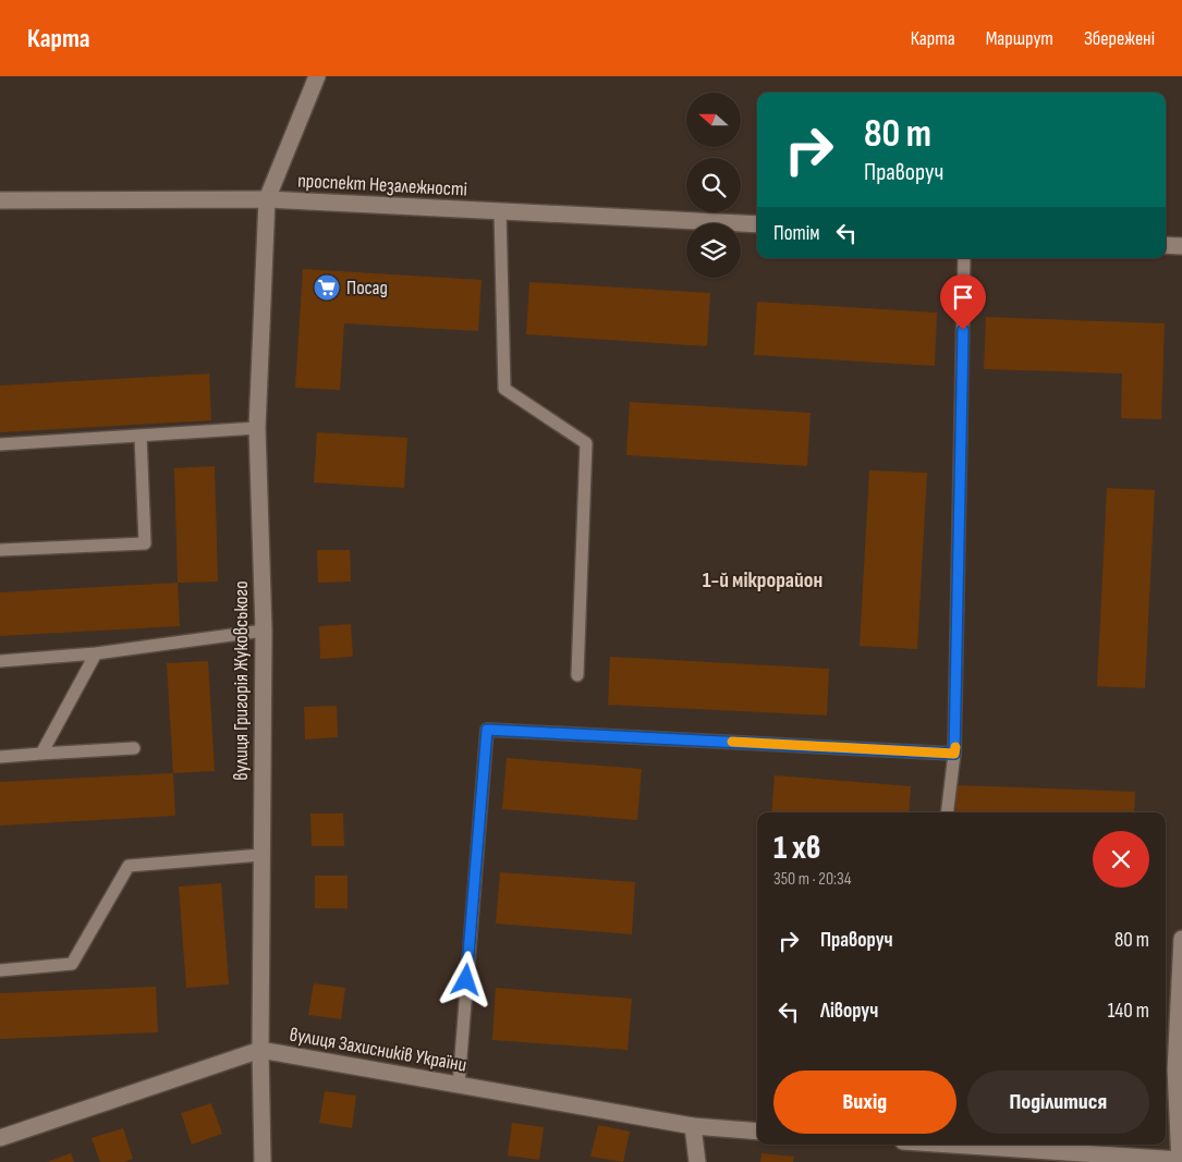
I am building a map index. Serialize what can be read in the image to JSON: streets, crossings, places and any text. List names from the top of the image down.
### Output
{
  "streets": {
    "street": ["проспект Незалежності", "вулиця Григорія Жуковського", "вулиця Захисників України"]
  },
  "crossings": [
    ["проспект Незалежності", "вулиця Григорія Жуковського"],
    ["вулиця Григорія Жуковського", "вулиця Захисників України"]
  ],
  "districts": ["1-й мікрорайон"],
  "places": {
    "supermarket": ["Посад"]
  },
  "north": "left",
  "page": {
    "header": "Карта",
    "nav": ["Карта", "Маршрут", "Збережені"],
    "turn": ["80 m", "Праворуч"],
    "then": "Потім",
    "heading": ["1 хв", "350 m · 20:34"],
    "list": [
      {
        "name": "Праворуч",
        "value": "80 m"
      },
      {
        "name": "Ліворуч",
        "value": "140 m"
      }
    ],
    "buttons": ["Вихід", "Поділитися"]
  }
}
